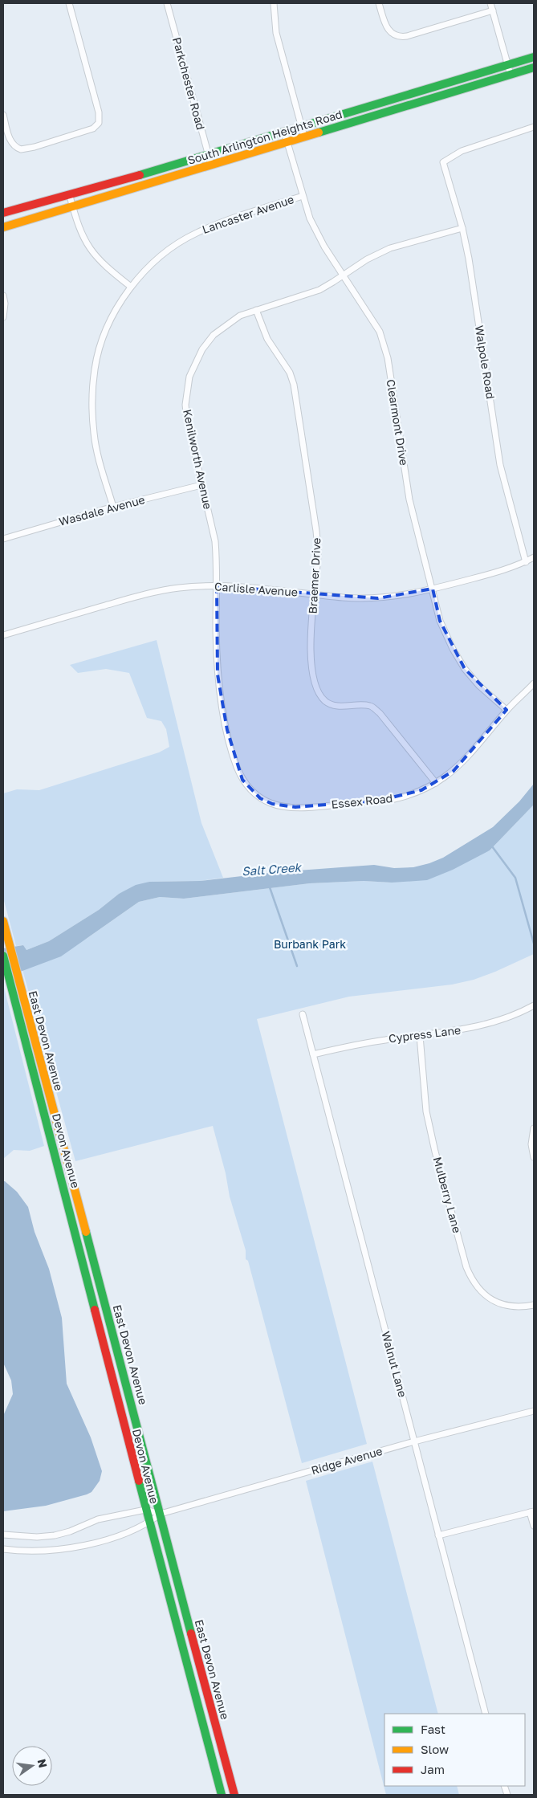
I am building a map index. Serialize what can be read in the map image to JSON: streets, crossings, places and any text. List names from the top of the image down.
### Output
{
  "streets": {
    "main road": ["South Arlington Heights Road", "East Devon Avenue", "Devon Avenue"],
    "street": [
      "Parkchester Road",
      "Lancaster Avenue",
      "Walpole Road",
      "Clearmont Drive",
      "Kenilworth Avenue",
      "Wasdale Avenue",
      "Braemer Drive",
      "Carlisle Avenue",
      "Essex Road",
      "Cypress Lane",
      "Mulberry Lane",
      "Walnut Lane",
      "Ridge Avenue"
    ]
  },
  "crossings": [
    ["Parkchester Road", "South Arlington Heights Road"],
    ["South Arlington Heights Road", "Clearmont Drive"],
    ["Lancaster Avenue", "Clearmont Drive"],
    ["Lancaster Avenue", "Wasdale Avenue"],
    ["Walpole Road", "Kenilworth Avenue"],
    ["Walpole Road", "Carlisle Avenue"],
    ["Clearmont Drive", "Kenilworth Avenue"],
    ["Clearmont Drive", "Carlisle Avenue"],
    ["Clearmont Drive", "Essex Road"],
    ["Kenilworth Avenue", "Wasdale Avenue"],
    ["Kenilworth Avenue", "Braemer Drive"],
    ["Kenilworth Avenue", "Carlisle Avenue"],
    ["Kenilworth Avenue", "Essex Road"],
    ["Braemer Drive", "Carlisle Avenue"],
    ["Braemer Drive", "Essex Road"],
    ["Cypress Lane", "Mulberry Lane"],
    ["Cypress Lane", "Walnut Lane"],
    ["East Devon Avenue", "Devon Avenue"],
    ["East Devon Avenue", "Ridge Avenue"],
    ["Walnut Lane", "Ridge Avenue"]
  ],
  "water": ["Salt Creek"],
  "parks": ["Burbank Park"],
  "legend": ["Fast", "Slow", "Jam"],
  "north": "right"
}
